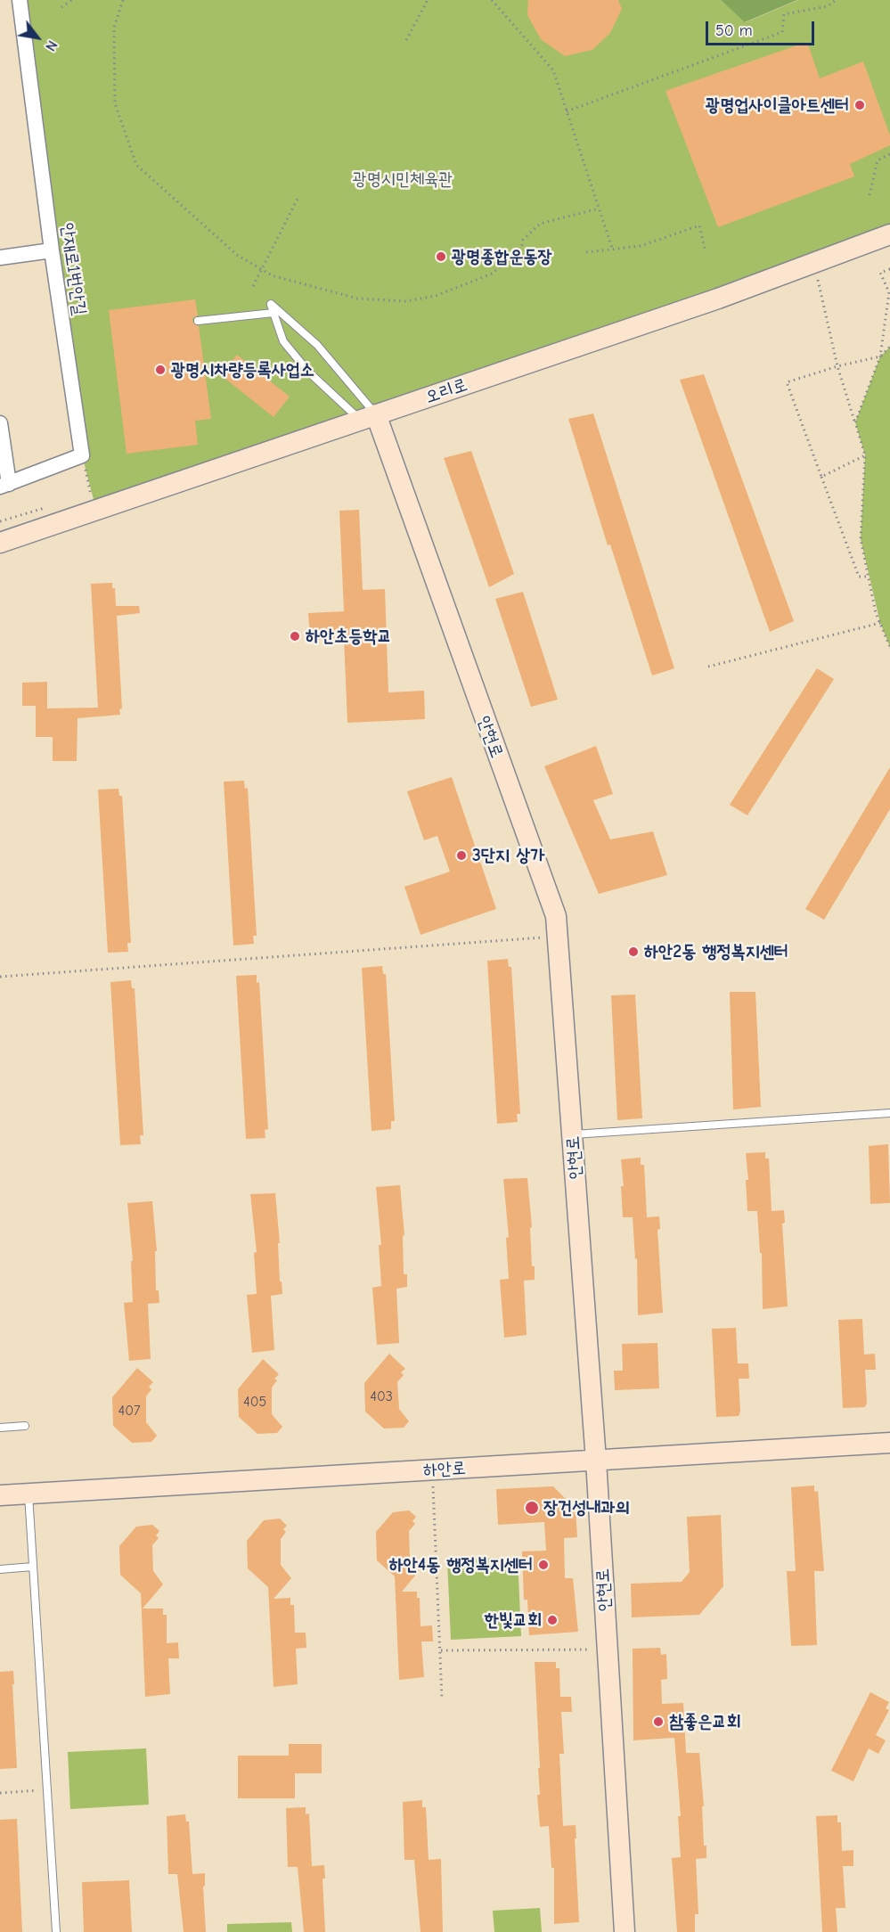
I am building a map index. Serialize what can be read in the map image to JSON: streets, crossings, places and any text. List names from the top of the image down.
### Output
{
  "streets": {
    "street": [
      "안재로1번안길",
      "오리로",
      "안현로",
      "하안로"
    ]
  },
  "crossings": [
    ["오리로", "안현로"],
    ["안현로", "하안로"]
  ],
  "parks": ["광명시민체육관"],
  "places": [
    "광명업사이클아트센터",
    "광명종합운동장",
    "광명시차량등록사업소",
    "하안초등학교",
    "3단지 상가",
    "하안2동 행정복지센터",
    "장건성내과의",
    "하안4동 행정복지센터",
    "한빛교회",
    "참좋은교회"
  ],
  "house_numbers": ["403", "405", "407"],
  "scale_bar": "50 m",
  "north": "bottom right"
}
